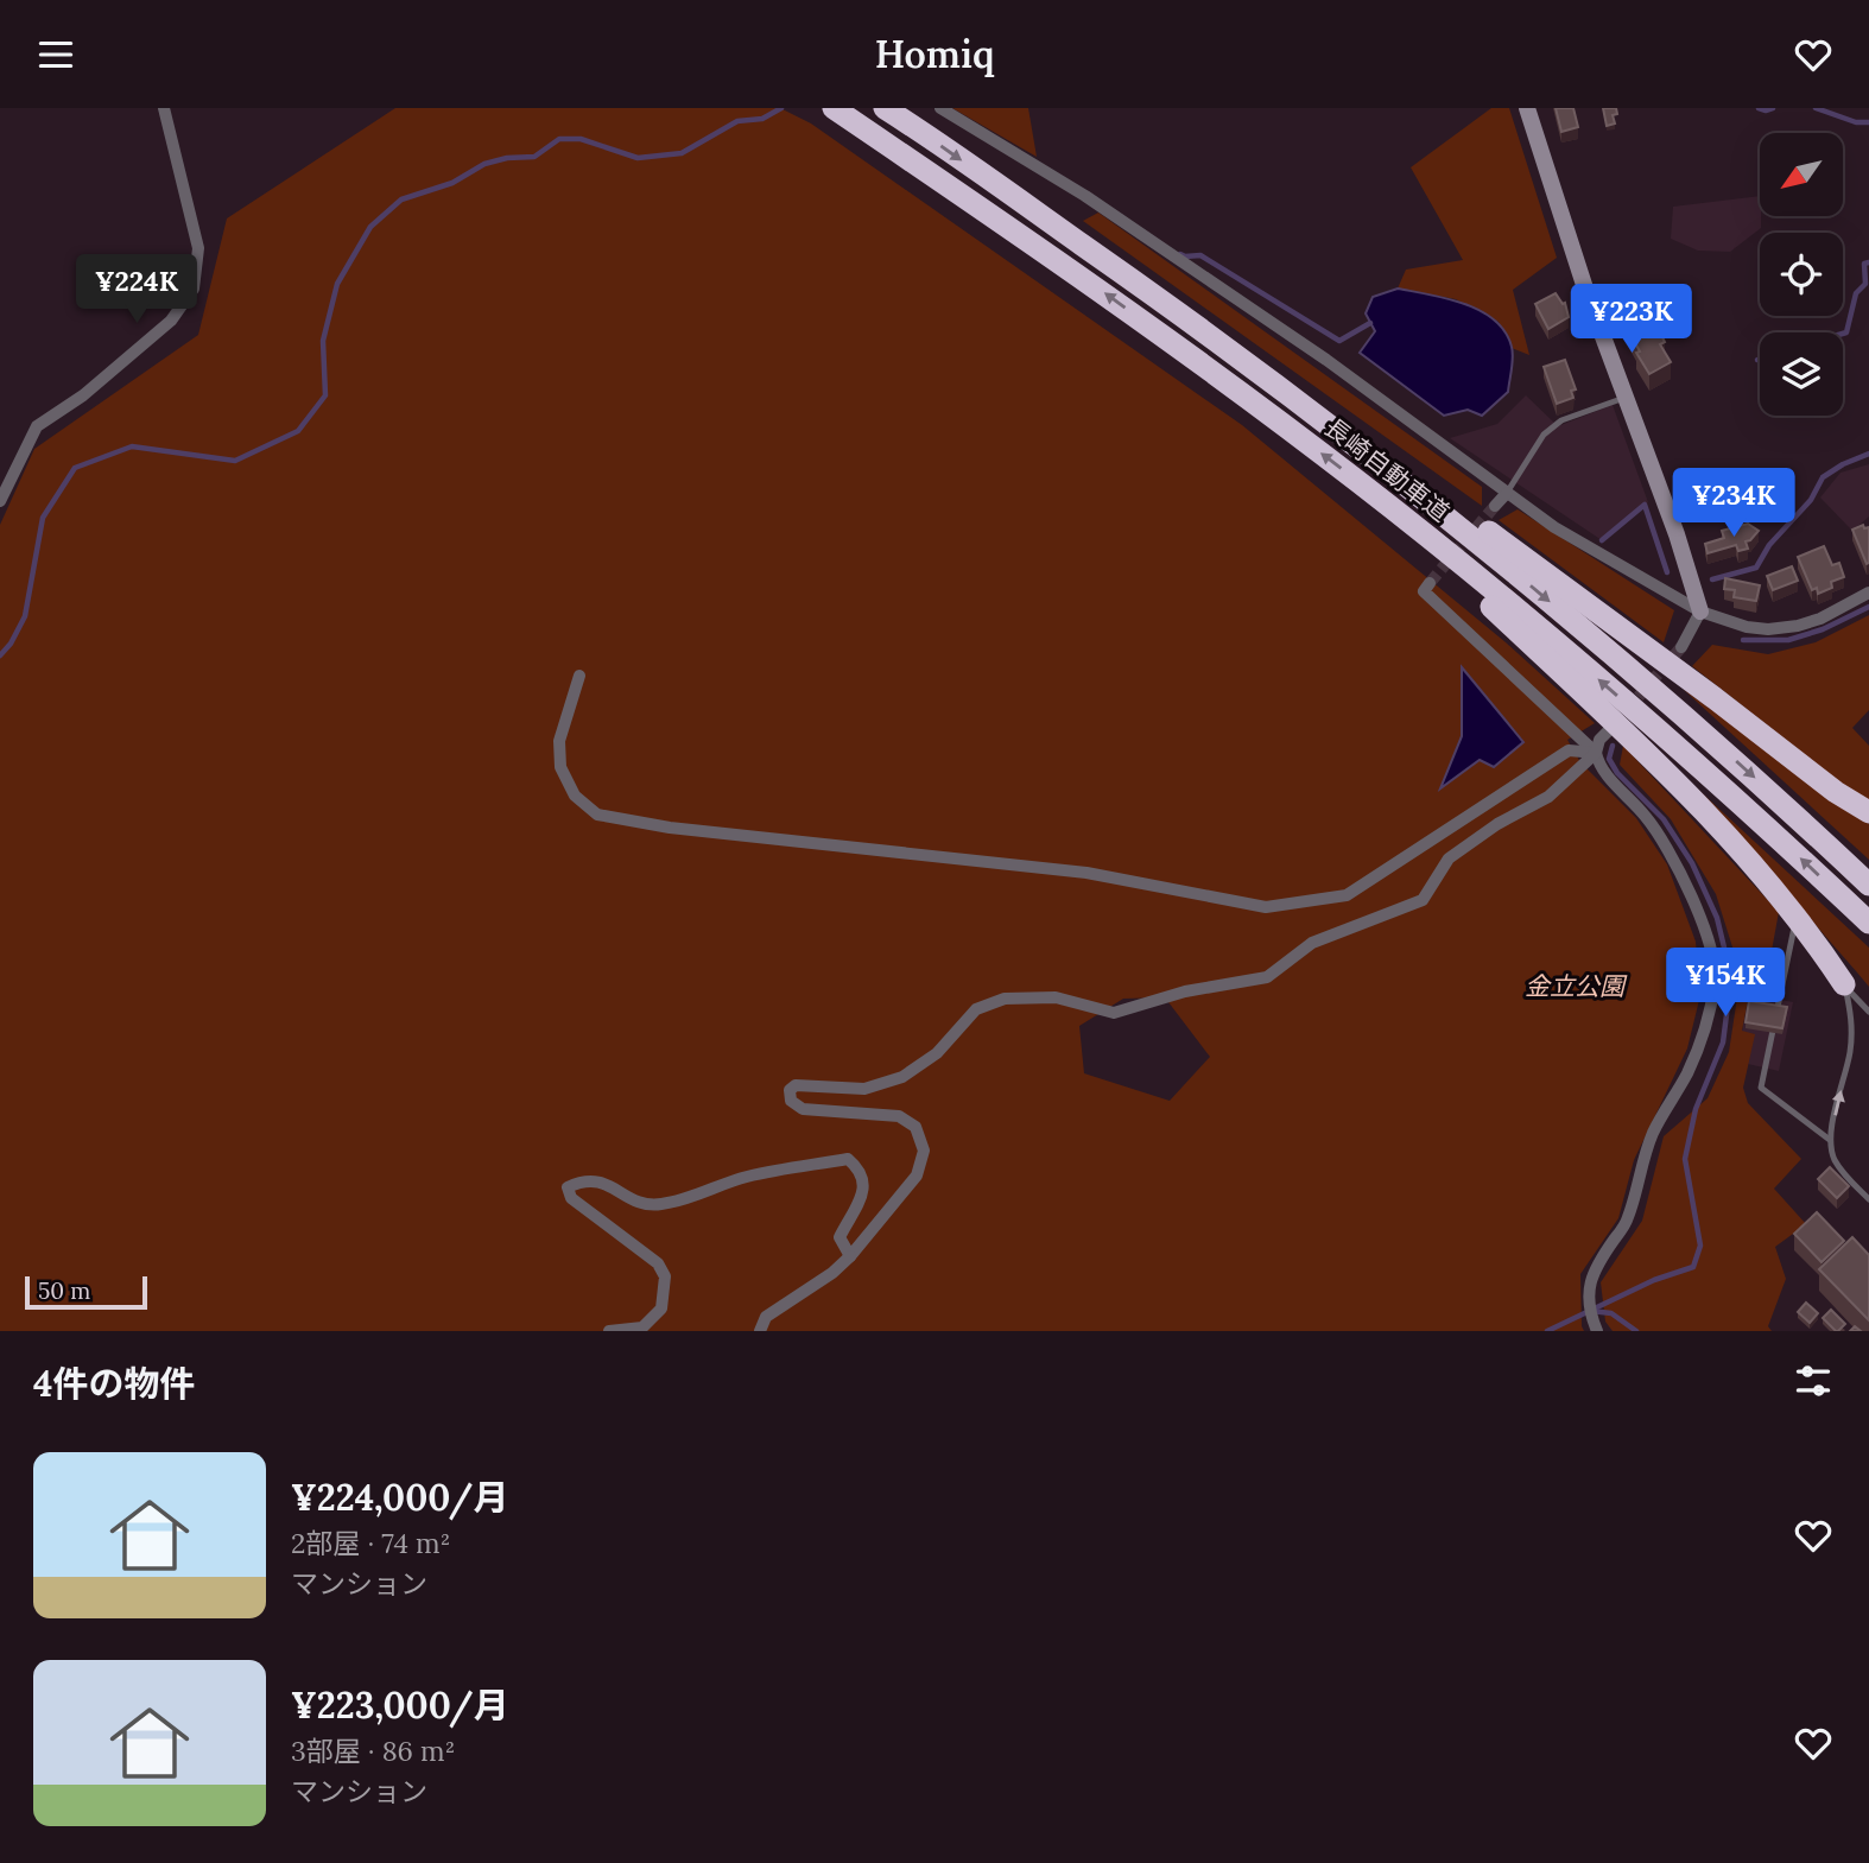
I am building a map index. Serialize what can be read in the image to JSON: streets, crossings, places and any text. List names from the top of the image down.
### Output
{
  "streets": {
    "highway": ["長崎自動車道"]
  },
  "parks": ["金立公園"],
  "scale_bar": "50 m",
  "north": "bottom left",
  "page": {
    "header": "Homiq",
    "price": [
      "¥224K",
      "¥223K",
      "¥234K",
      "¥154K"
    ],
    "scale": "50 m",
    "heading": "4件の物件",
    "list": [
      {
        "name": "¥224,000/月",
        "note": "2部屋 · 74 m² · マンション"
      },
      {
        "name": "¥223,000/月",
        "note": "3部屋 · 86 m² · マンション"
      }
    ]
  }
}
